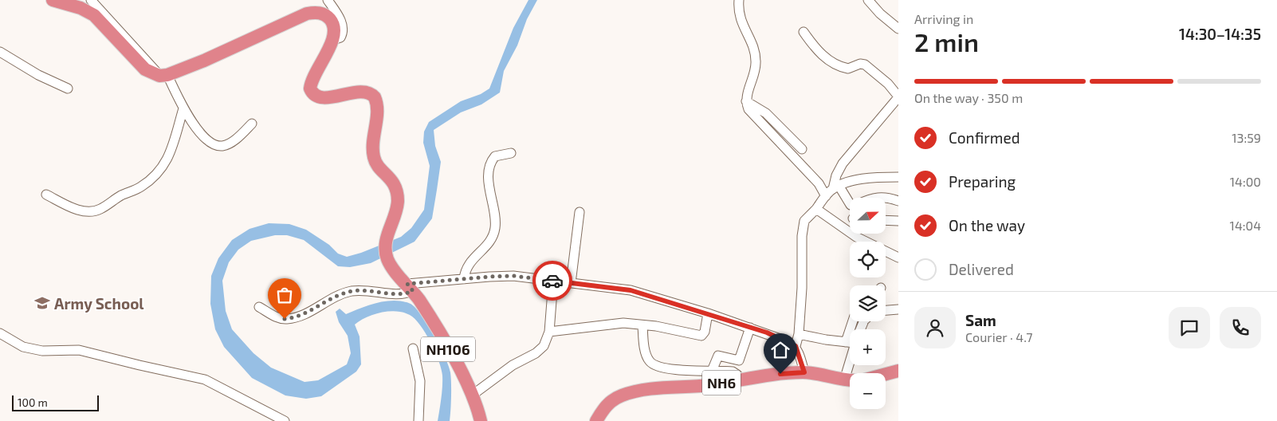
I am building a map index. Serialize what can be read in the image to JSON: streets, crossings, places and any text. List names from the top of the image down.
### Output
{
  "streets": {
    "highway": ["NH106", "NH6"]
  },
  "places": {
    "school or university": ["Army School"]
  },
  "scale_bar": "100 m",
  "north": "right",
  "page": {
    "heading": ["2 min", "Arriving in", "14:30–14:35"],
    "panel": ["Sam", "Courier · 4.7"],
    "bar": "On the way · 350 m",
    "list": [
      ["Confirmed", "13:59"],
      ["Preparing", "14:00"],
      ["On the way", "14:04"],
      "Delivered"
    ],
    "map_buttons": ["+", "−"],
    "scale": "100 m"
  }
}
